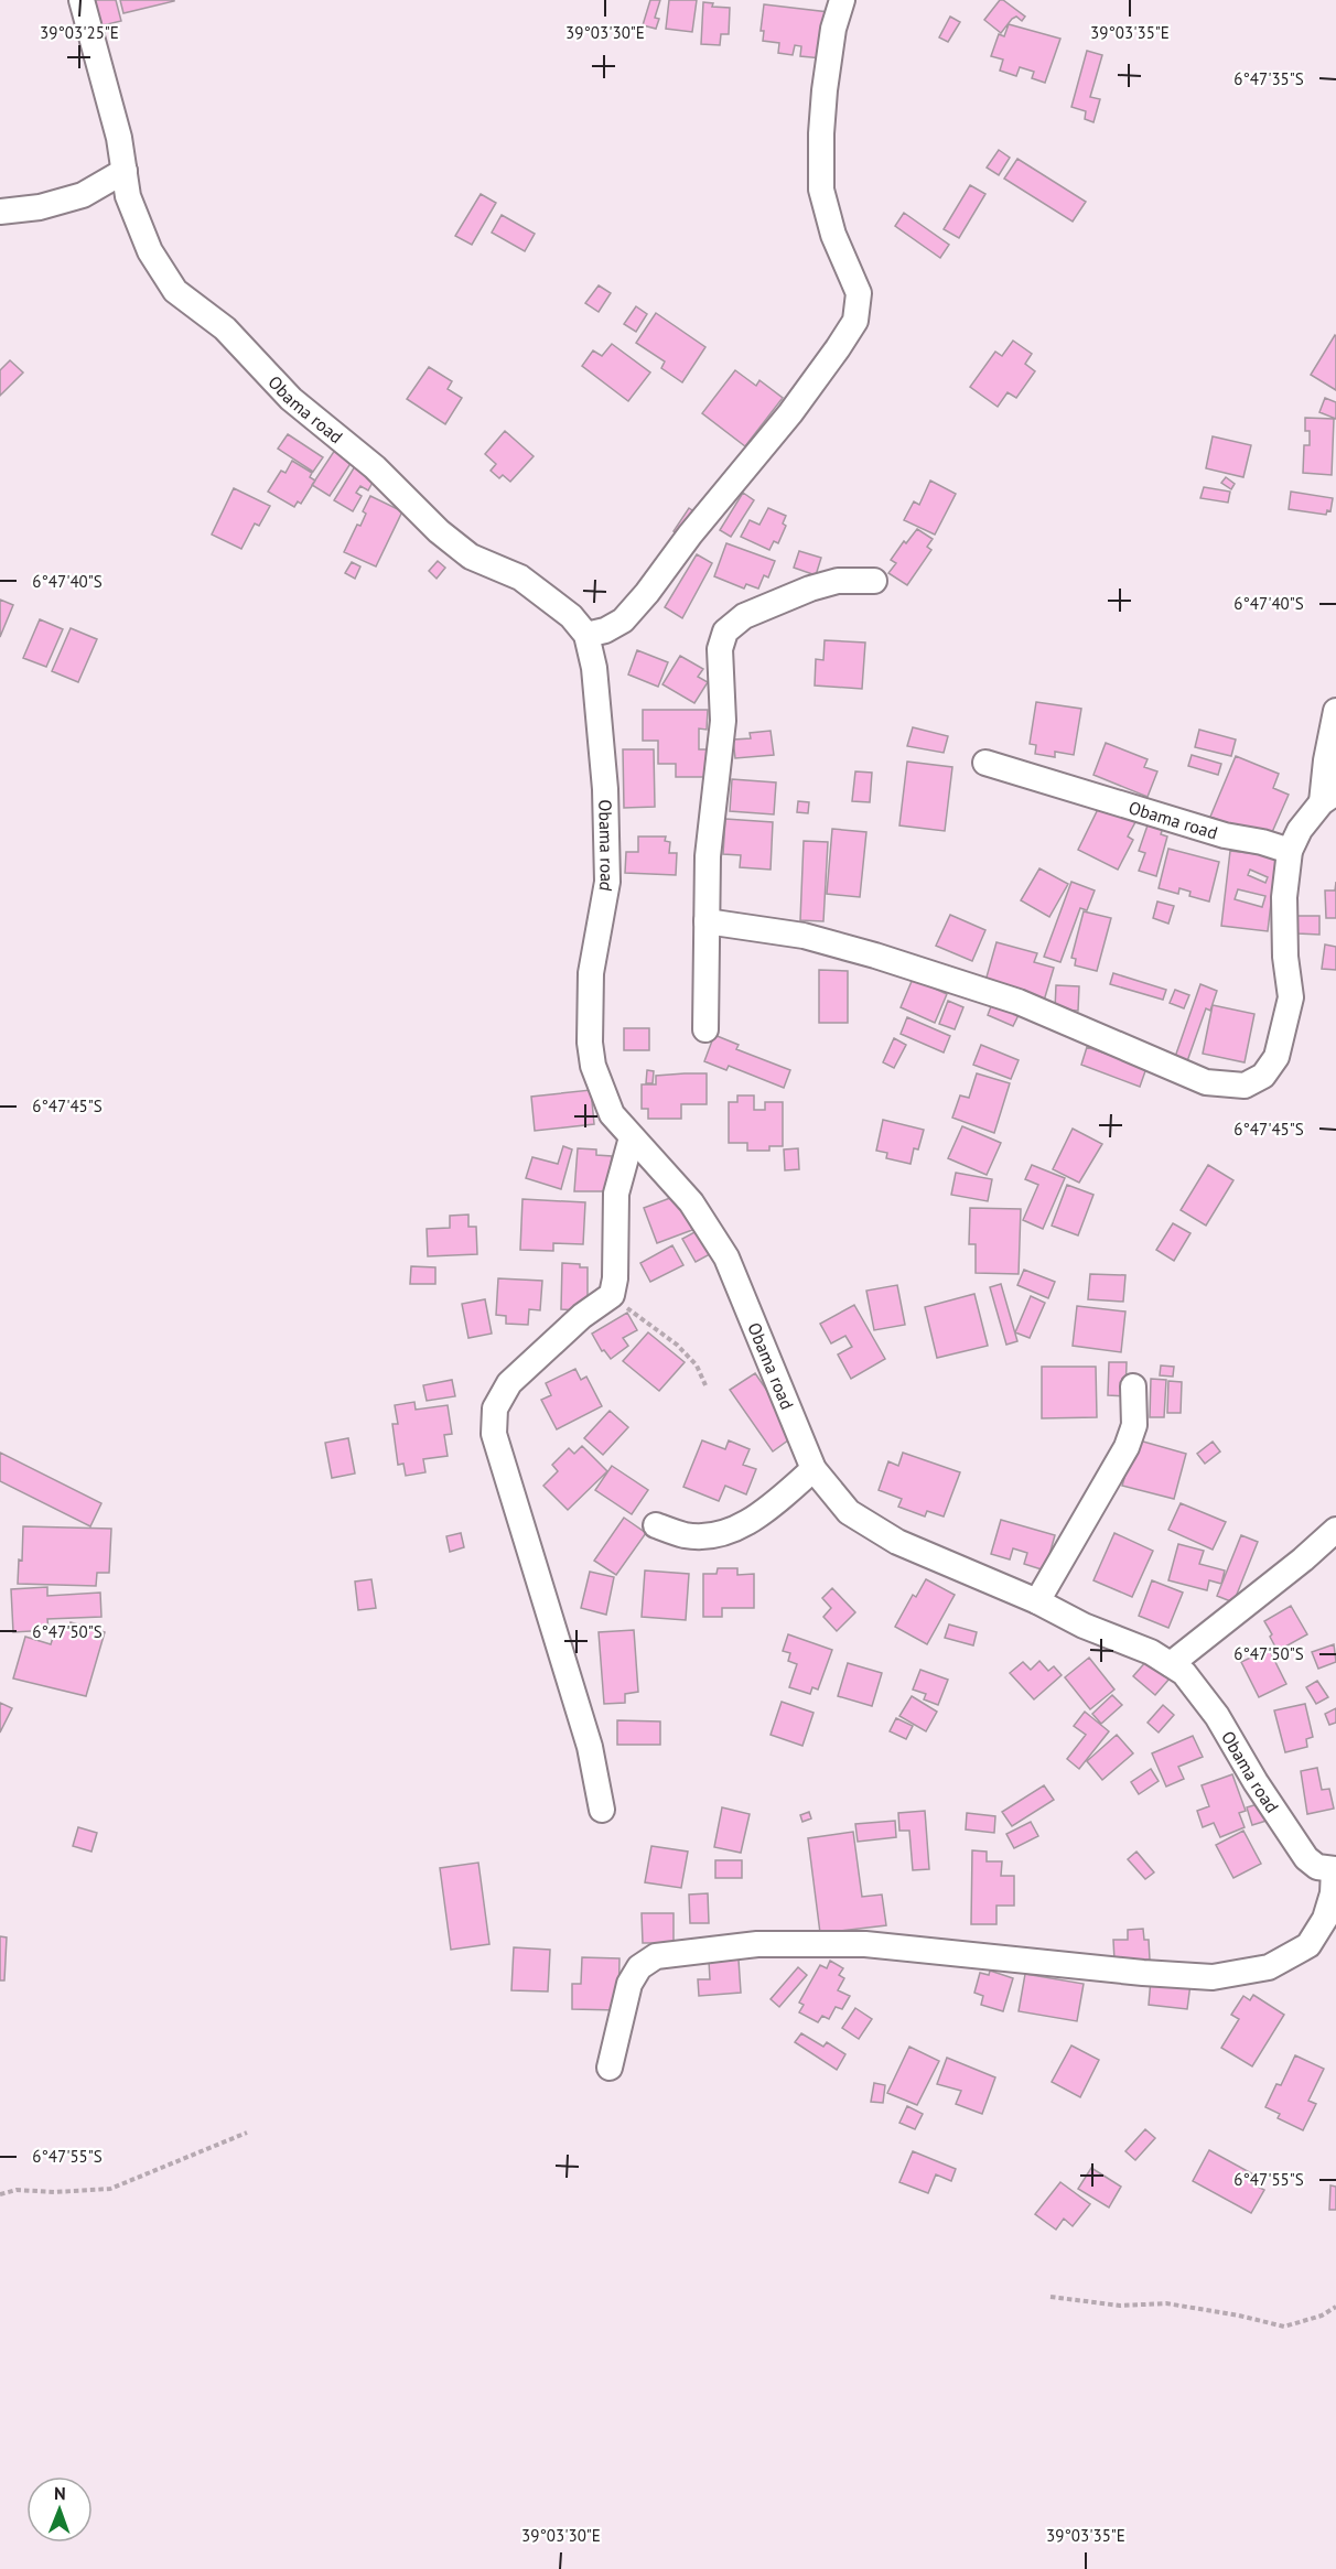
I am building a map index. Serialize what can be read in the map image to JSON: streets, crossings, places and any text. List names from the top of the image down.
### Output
{
  "streets": {
    "street": ["Obama road"]
  },
  "north": "top",
  "coordinates": [
    "39°03'25\"E",
    "39°03'30\"E",
    "39°03'35\"E",
    "6°47'35\"S",
    "6°47'40\"S",
    "6°47'45\"S",
    "6°47'50\"S",
    "6°47'55\"S"
  ]
}
